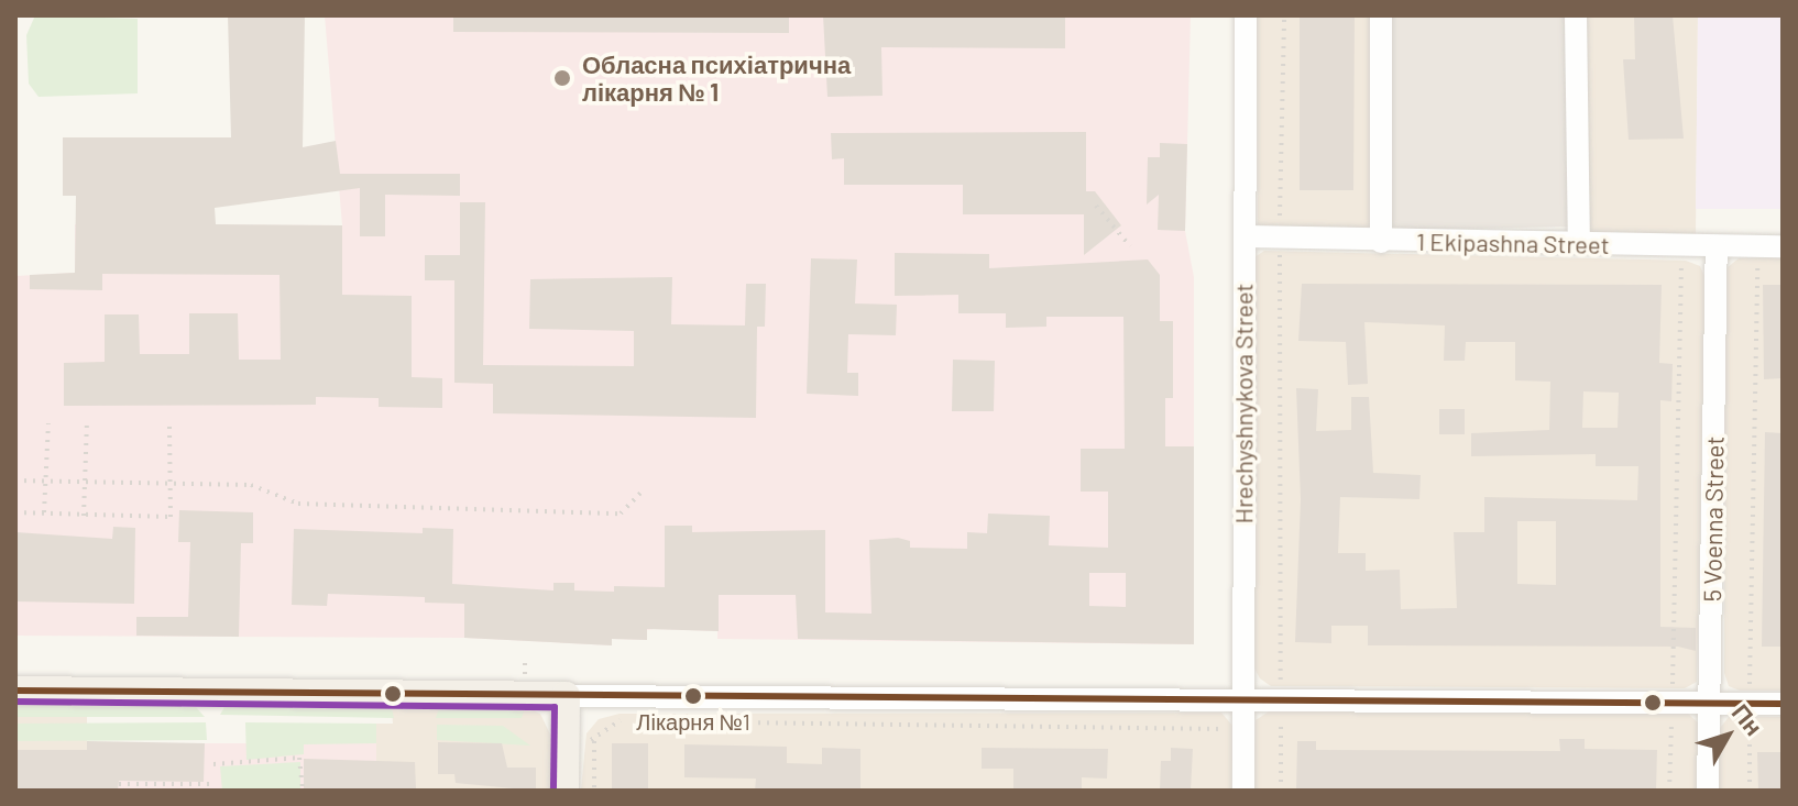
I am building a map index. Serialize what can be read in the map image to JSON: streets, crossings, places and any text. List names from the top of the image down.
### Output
{
  "streets": {
    "street": ["1 Ekipashna Street", "Hrechyshnykova Street", "5 Voenna Street"]
  },
  "crossings": [
    ["1 Ekipashna Street", "Hrechyshnykova Street"],
    ["1 Ekipashna Street", "5 Voenna Street"]
  ],
  "places": ["Обласна психіатрична лікарня № 1", "Лікарня №1"],
  "north": "top right"
}
